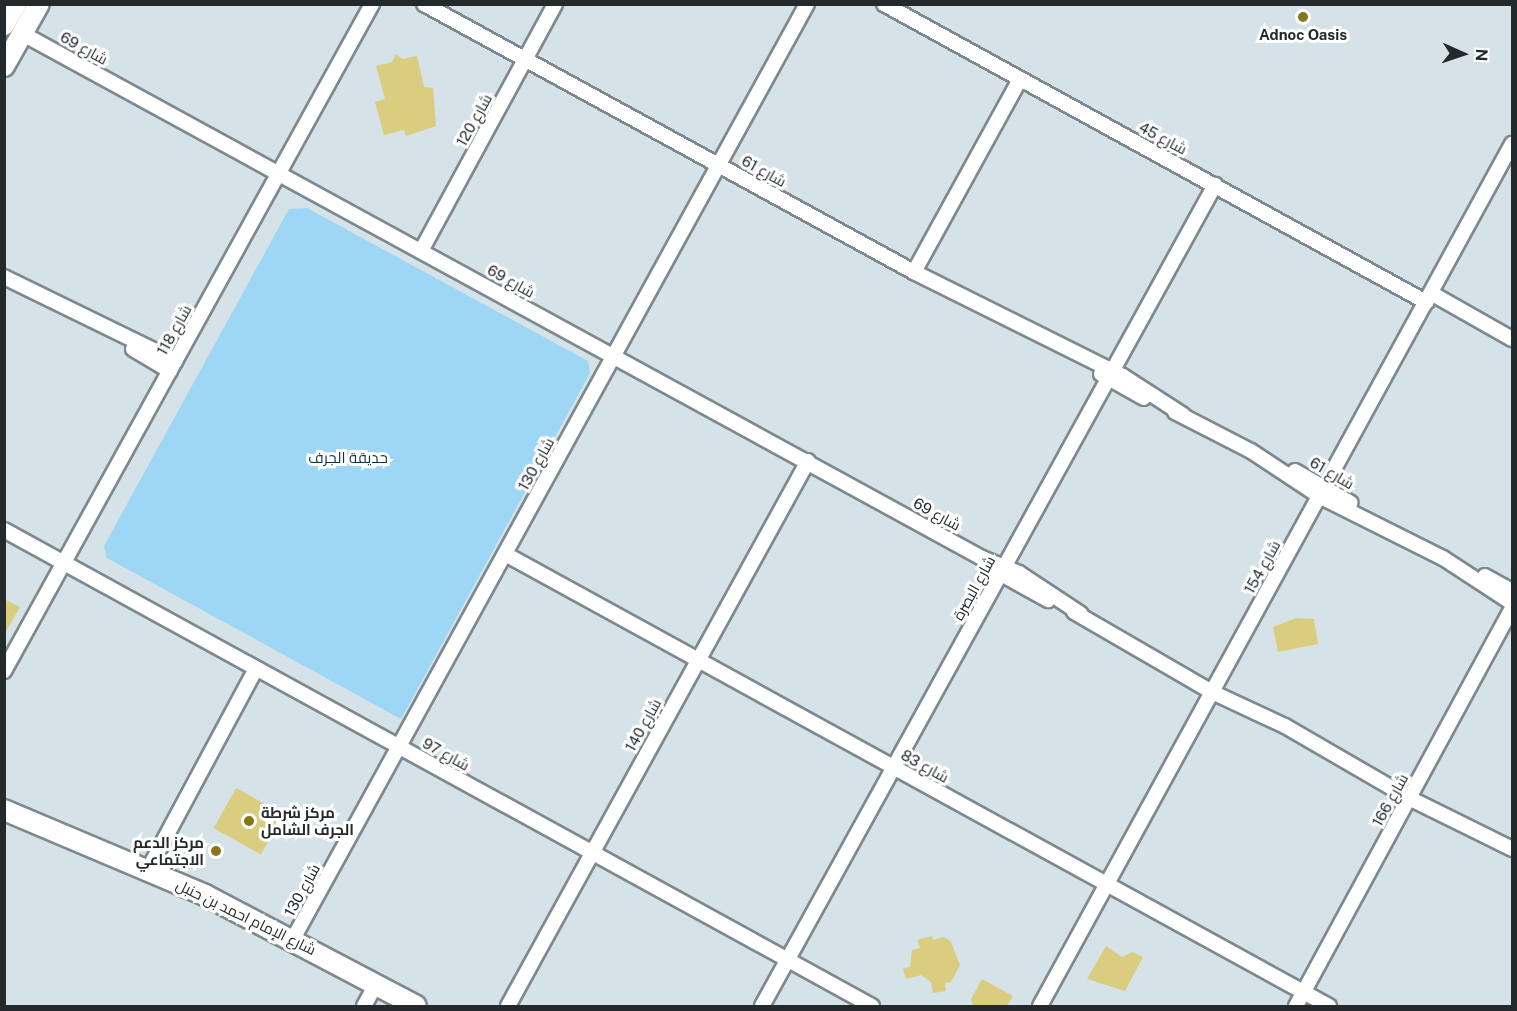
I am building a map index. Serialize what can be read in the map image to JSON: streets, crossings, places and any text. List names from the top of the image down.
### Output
{
  "streets": {
    "street": [
      "شارع 69",
      "شارع 120",
      "شارع 45",
      "شارع 61",
      "شارع 118",
      "شارع 130",
      "شارع 154",
      "شارع البصرة",
      "شارع 140",
      "شارع 97",
      "شارع 83",
      "شارع 166",
      "شارع الإمام احمد بن حنبل"
    ]
  },
  "crossings": [
    ["شارع 69", "شارع 120"],
    ["شارع 69", "شارع 118"],
    ["شارع 69", "شارع 130"],
    ["شارع 69", "شارع 154"],
    ["شارع 69", "شارع البصرة"],
    ["شارع 69", "شارع 140"],
    ["شارع 69", "شارع 166"],
    ["شارع 120", "شارع 61"],
    ["شارع 45", "شارع 154"],
    ["شارع 45", "شارع البصرة"],
    ["شارع 61", "شارع 130"],
    ["شارع 61", "شارع 154"],
    ["شارع 61", "شارع البصرة"],
    ["شارع 118", "شارع 97"],
    ["شارع 130", "شارع 97"],
    ["شارع 130", "شارع 83"],
    ["شارع 130", "شارع الإمام احمد بن حنبل"],
    ["شارع 154", "شارع 83"],
    ["شارع البصرة", "شارع 97"],
    ["شارع البصرة", "شارع 83"],
    ["شارع 140", "شارع 97"],
    ["شارع 140", "شارع 83"],
    ["شارع 83", "شارع 166"]
  ],
  "parks": ["حديقة الجرف"],
  "places": ["Adnoc Oasis", "مركز شرطة الجرف الشامل", "مركز الدعم الاجتماعي"],
  "north": "right"
}
